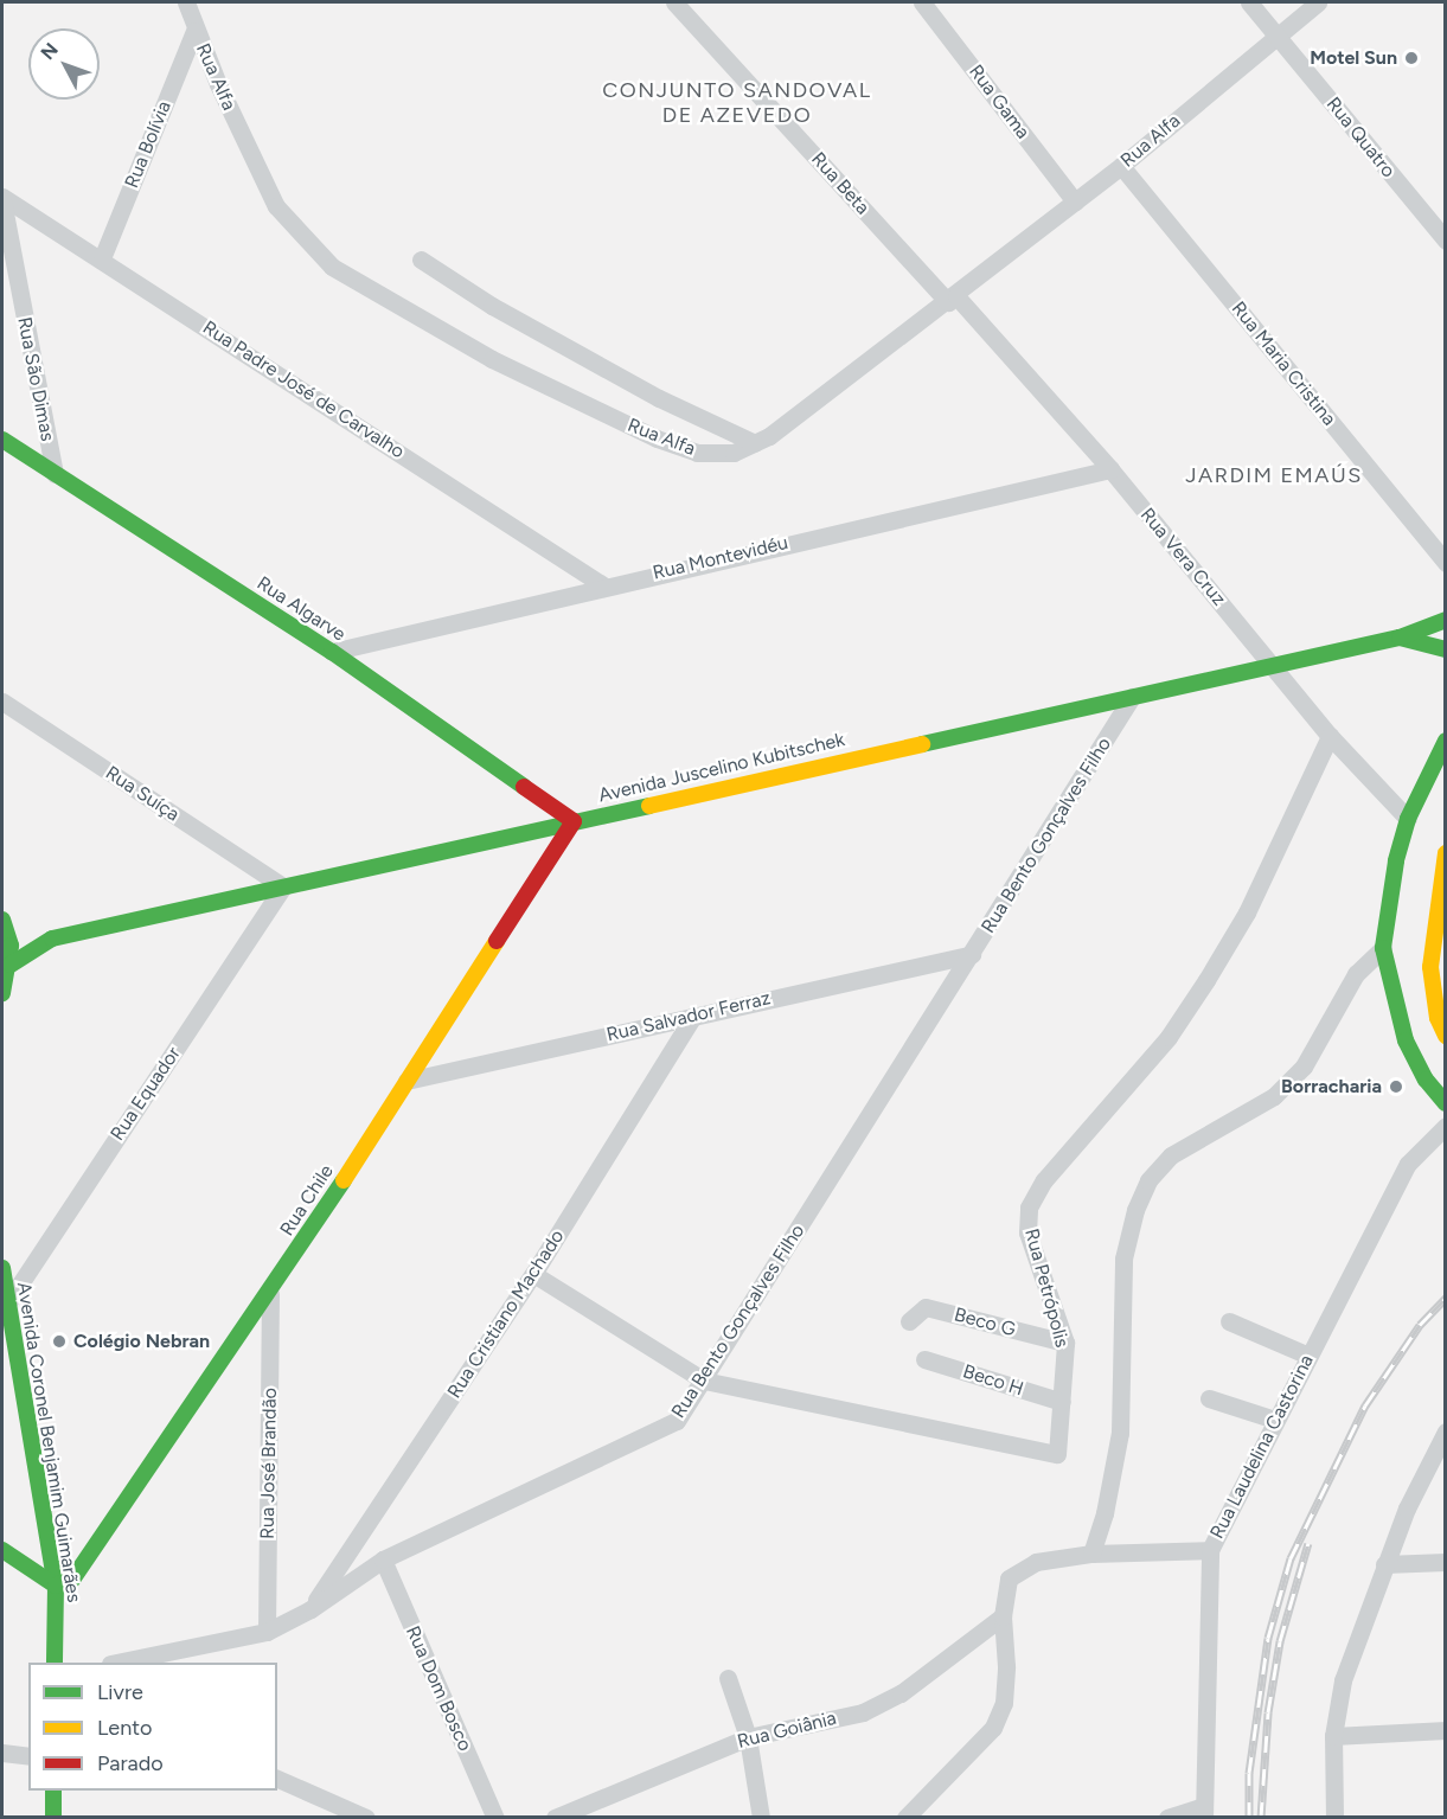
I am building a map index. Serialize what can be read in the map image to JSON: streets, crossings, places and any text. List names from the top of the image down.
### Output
{
  "streets": {
    "street": [
      "Rua Alfa",
      "Rua Gama",
      "Rua Quatro",
      "Rua Bolívia",
      "Rua Beta",
      "Rua Maria Cristina",
      "Rua São Dimas",
      "Rua Padre José de Carvalho",
      "Rua Vera Cruz",
      "Rua Montevidéu",
      "Rua Algarve",
      "Avenida Juscelino Kubitschek",
      "Rua Suíça",
      "Rua Bento Gonçalves Filho",
      "Rua Salvador Ferraz",
      "Rua Equador",
      "Rua Chile",
      "Rua Petrópolis",
      "Rua Cristiano Machado",
      "Beco G",
      "Beco H",
      "Avenida Coronel Benjamim Guimarães",
      "Rua Laudelina Castorina",
      "Rua José Brandão",
      "Rua Dom Bosco",
      "Rua Goiânia"
    ]
  },
  "crossings": [
    ["Rua Alfa", "Rua Gama"],
    ["Rua Alfa", "Rua Quatro"],
    ["Rua Alfa", "Rua Bolívia"],
    ["Rua Alfa", "Rua Beta"],
    ["Rua Alfa", "Rua Maria Cristina"],
    ["Rua Alfa", "Rua Vera Cruz"],
    ["Rua Bolívia", "Rua Padre José de Carvalho"],
    ["Rua Beta", "Rua Vera Cruz"],
    ["Rua São Dimas", "Rua Padre José de Carvalho"],
    ["Rua São Dimas", "Rua Algarve"],
    ["Rua Padre José de Carvalho", "Rua Montevidéu"],
    ["Rua Vera Cruz", "Rua Montevidéu"],
    ["Rua Vera Cruz", "Avenida Juscelino Kubitschek"],
    ["Rua Vera Cruz", "Rua Petrópolis"],
    ["Rua Montevidéu", "Rua Algarve"],
    ["Rua Algarve", "Avenida Juscelino Kubitschek"],
    ["Rua Algarve", "Rua Chile"],
    ["Avenida Juscelino Kubitschek", "Rua Suíça"],
    ["Avenida Juscelino Kubitschek", "Rua Bento Gonçalves Filho"],
    ["Avenida Juscelino Kubitschek", "Rua Equador"],
    ["Avenida Juscelino Kubitschek", "Rua Chile"],
    ["Rua Suíça", "Rua Equador"],
    ["Rua Bento Gonçalves Filho", "Rua Salvador Ferraz"],
    ["Rua Bento Gonçalves Filho", "Rua Petrópolis"],
    ["Rua Bento Gonçalves Filho", "Rua Cristiano Machado"],
    ["Rua Bento Gonçalves Filho", "Rua José Brandão"],
    ["Rua Bento Gonçalves Filho", "Rua Dom Bosco"],
    ["Rua Salvador Ferraz", "Rua Chile"],
    ["Rua Salvador Ferraz", "Rua Cristiano Machado"],
    ["Rua Equador", "Avenida Coronel Benjamim Guimarães"],
    ["Rua Chile", "Avenida Coronel Benjamim Guimarães"],
    ["Rua Chile", "Rua José Brandão"],
    ["Rua Petrópolis", "Rua Cristiano Machado"],
    ["Rua Petrópolis", "Beco G"],
    ["Rua Petrópolis", "Beco H"]
  ],
  "districts": ["CONJUNTO SANDOVAL DE AZEVEDO", "JARDIM EMAÚS"],
  "places": ["Motel Sun", "Borracharia", "Colégio Nebran"],
  "legend": ["Livre", "Lento", "Parado"],
  "north": "top left"
}
